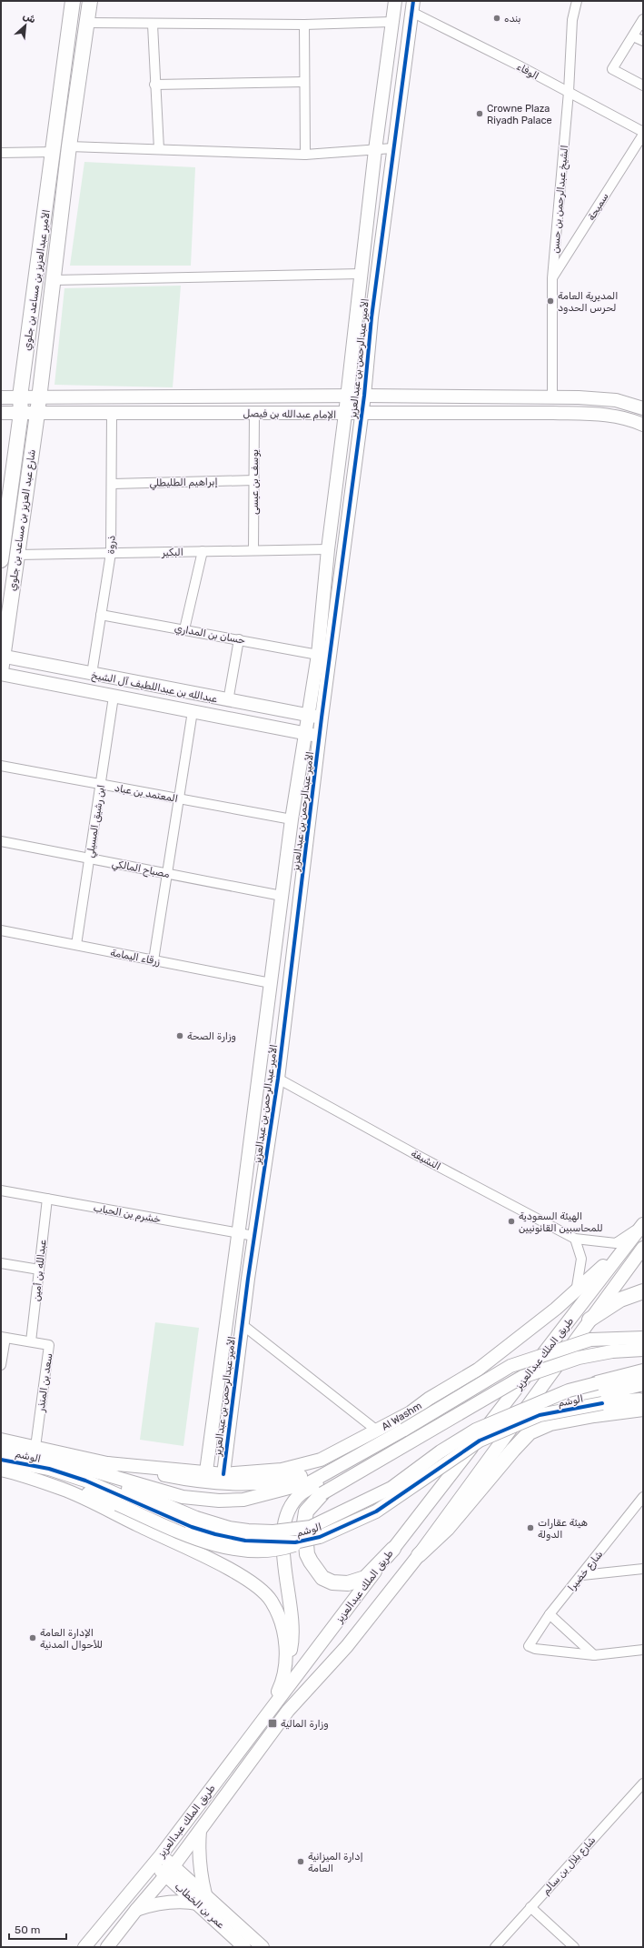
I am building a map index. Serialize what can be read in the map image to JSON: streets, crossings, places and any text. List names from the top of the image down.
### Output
{
  "streets": {
    "main road": ["الأمير عبدالعزيز بن مساعد بن جلوي", "شارع عبد العزيز بن مساعد بن جلوي"],
    "street": [
      "الوفاء",
      "الشيخ عبدالرحمن بن حسن",
      "سميحة",
      "الأمير عبدالرحمن بن عبدالعزيز",
      "الإمام عبدالله بن فيصل",
      "إبراهيم الطليطلي",
      "يوسف بن عيسى",
      "ذروة",
      "البكير",
      "حسان بن المداري",
      "عبدالله بن عبداللطيف آل الشيخ",
      "المعتمد بن عباد",
      "ابن رشيق المسيلي",
      "مصباح المالكي",
      "زرقاء اليمامة",
      "النشيفة",
      "خشرم بن الحباب",
      "عبدالله بن أمين",
      "طريق الملك عبدالعزيز",
      "سعد بن المنذر",
      "الوشم",
      "Al Washm",
      "شارع خضيرا",
      "شارع بلال بن سالم",
      "عمر بن الخطاب"
    ]
  },
  "crossings": [
    ["الوفاء", "الشيخ عبدالرحمن بن حسن"],
    ["الوفاء", "الأمير عبدالرحمن بن عبدالعزيز"],
    ["الشيخ عبدالرحمن بن حسن", "سميحة"],
    ["الشيخ عبدالرحمن بن حسن", "الإمام عبدالله بن فيصل"],
    ["الأمير عبدالعزيز بن مساعد بن جلوي", "الإمام عبدالله بن فيصل"],
    ["الأمير عبدالعزيز بن مساعد بن جلوي", "شارع عبد العزيز بن مساعد بن جلوي"],
    ["الأمير عبدالرحمن بن عبدالعزيز", "الإمام عبدالله بن فيصل"],
    ["الأمير عبدالرحمن بن عبدالعزيز", "البكير"],
    ["الأمير عبدالرحمن بن عبدالعزيز", "حسان بن المداري"],
    ["الأمير عبدالرحمن بن عبدالعزيز", "عبدالله بن عبداللطيف آل الشيخ"],
    ["الأمير عبدالرحمن بن عبدالعزيز", "المعتمد بن عباد"],
    ["الأمير عبدالرحمن بن عبدالعزيز", "مصباح المالكي"],
    ["الأمير عبدالرحمن بن عبدالعزيز", "زرقاء اليمامة"],
    ["الأمير عبدالرحمن بن عبدالعزيز", "النشيفة"],
    ["الأمير عبدالرحمن بن عبدالعزيز", "خشرم بن الحباب"],
    ["الأمير عبدالرحمن بن عبدالعزيز", "Al Washm"],
    ["الإمام عبدالله بن فيصل", "يوسف بن عيسى"],
    ["الإمام عبدالله بن فيصل", "شارع عبد العزيز بن مساعد بن جلوي"],
    ["الإمام عبدالله بن فيصل", "ذروة"],
    ["إبراهيم الطليطلي", "يوسف بن عيسى"],
    ["إبراهيم الطليطلي", "ذروة"],
    ["يوسف بن عيسى", "البكير"],
    ["شارع عبد العزيز بن مساعد بن جلوي", "البكير"],
    ["شارع عبد العزيز بن مساعد بن جلوي", "عبدالله بن عبداللطيف آل الشيخ"],
    ["ذروة", "البكير"],
    ["ذروة", "حسان بن المداري"],
    ["ذروة", "عبدالله بن عبداللطيف آل الشيخ"],
    ["عبدالله بن عبداللطيف آل الشيخ", "ابن رشيق المسيلي"],
    ["المعتمد بن عباد", "ابن رشيق المسيلي"],
    ["ابن رشيق المسيلي", "مصباح المالكي"],
    ["ابن رشيق المسيلي", "زرقاء اليمامة"],
    ["خشرم بن الحباب", "عبدالله بن أمين"],
    ["عبدالله بن أمين", "سعد بن المنذر"],
    ["طريق الملك عبدالعزيز", "الوشم"],
    ["طريق الملك عبدالعزيز", "Al Washm"],
    ["سعد بن المنذر", "الوشم"],
    ["الوشم", "Al Washm"]
  ],
  "places": {
    "other": [
      "بنده",
      "Crowne Plaza Riyadh Palace",
      "المديرية العامة لحرس الحدود",
      "وزارة الصحة",
      "الهيئة السعودية للمحاسبين القانونيين",
      "هيئة عقارات الدولة",
      "الإدارة العامة للأحوال المدنية",
      "إدارة الميزانية العامة"
    ],
    "transit": ["وزارة المالية"]
  },
  "scale_bar": "50 m",
  "north": "top right"
}
